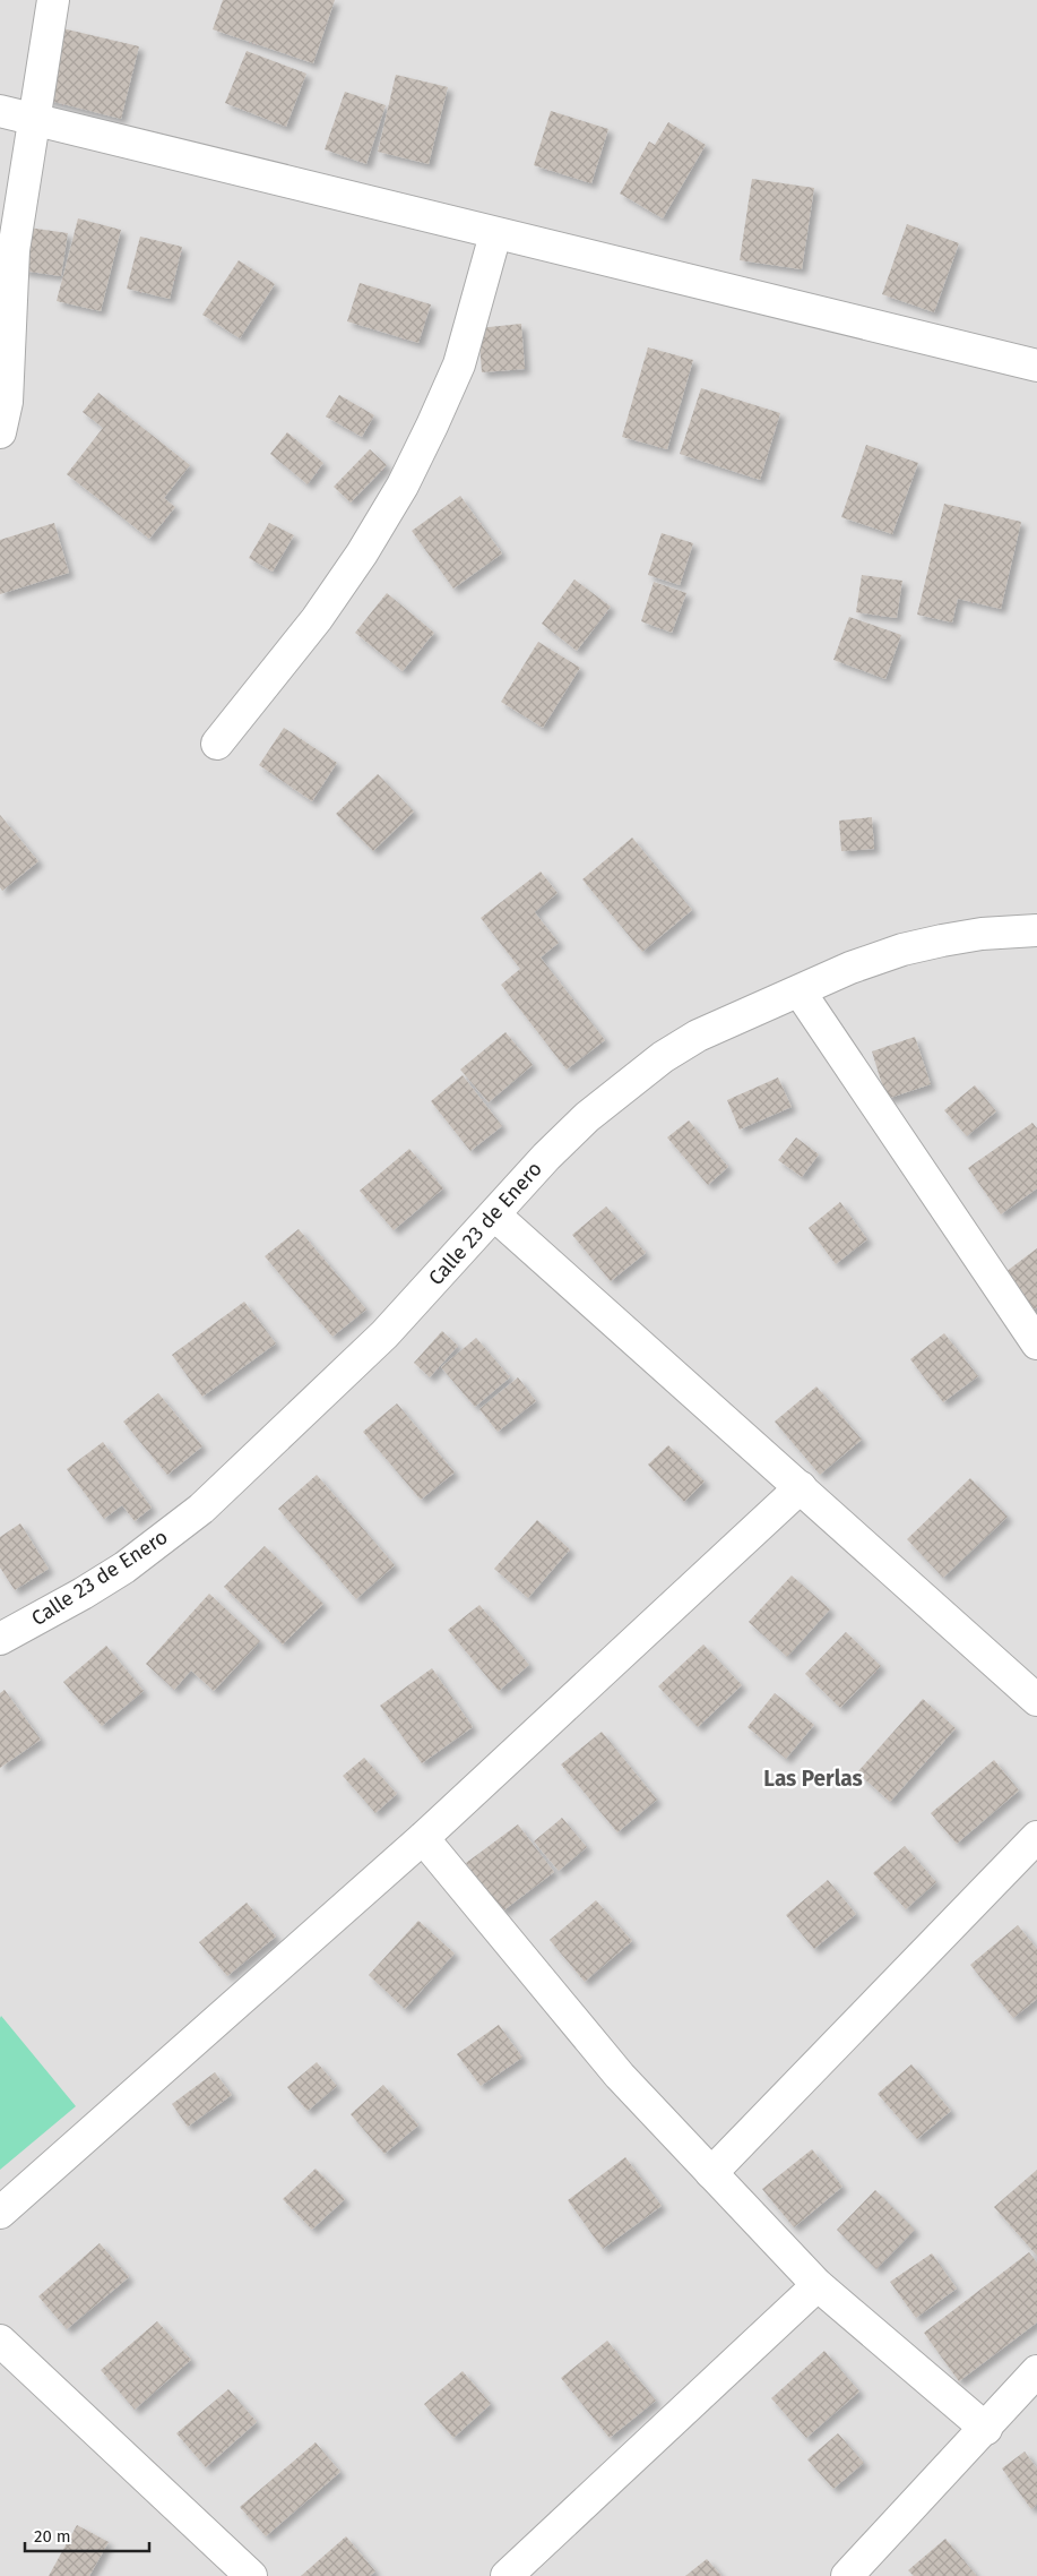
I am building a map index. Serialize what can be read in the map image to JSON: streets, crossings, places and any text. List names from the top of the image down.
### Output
{
  "streets": {
    "street": ["Calle 23 de Enero"]
  },
  "districts": ["Las Perlas"],
  "scale_bar": "20 m"
}
